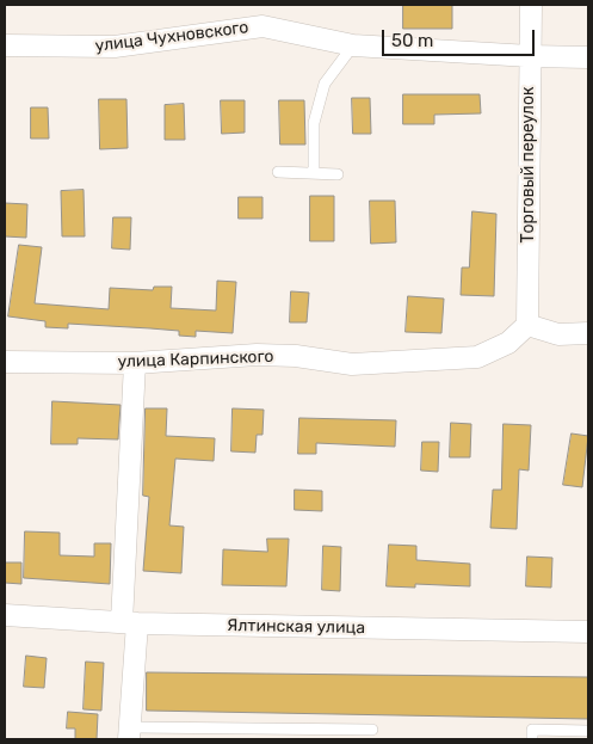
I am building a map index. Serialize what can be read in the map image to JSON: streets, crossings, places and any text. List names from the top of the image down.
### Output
{
  "streets": {
    "street": [
      "улица Чухновского",
      "Торговый переулок",
      "улица Карпинского",
      "Ялтинская улица"
    ]
  },
  "crossings": [
    ["улица Чухновского", "Торговый переулок"],
    ["Торговый переулок", "улица Карпинского"]
  ],
  "scale_bar": "50 m"
}
